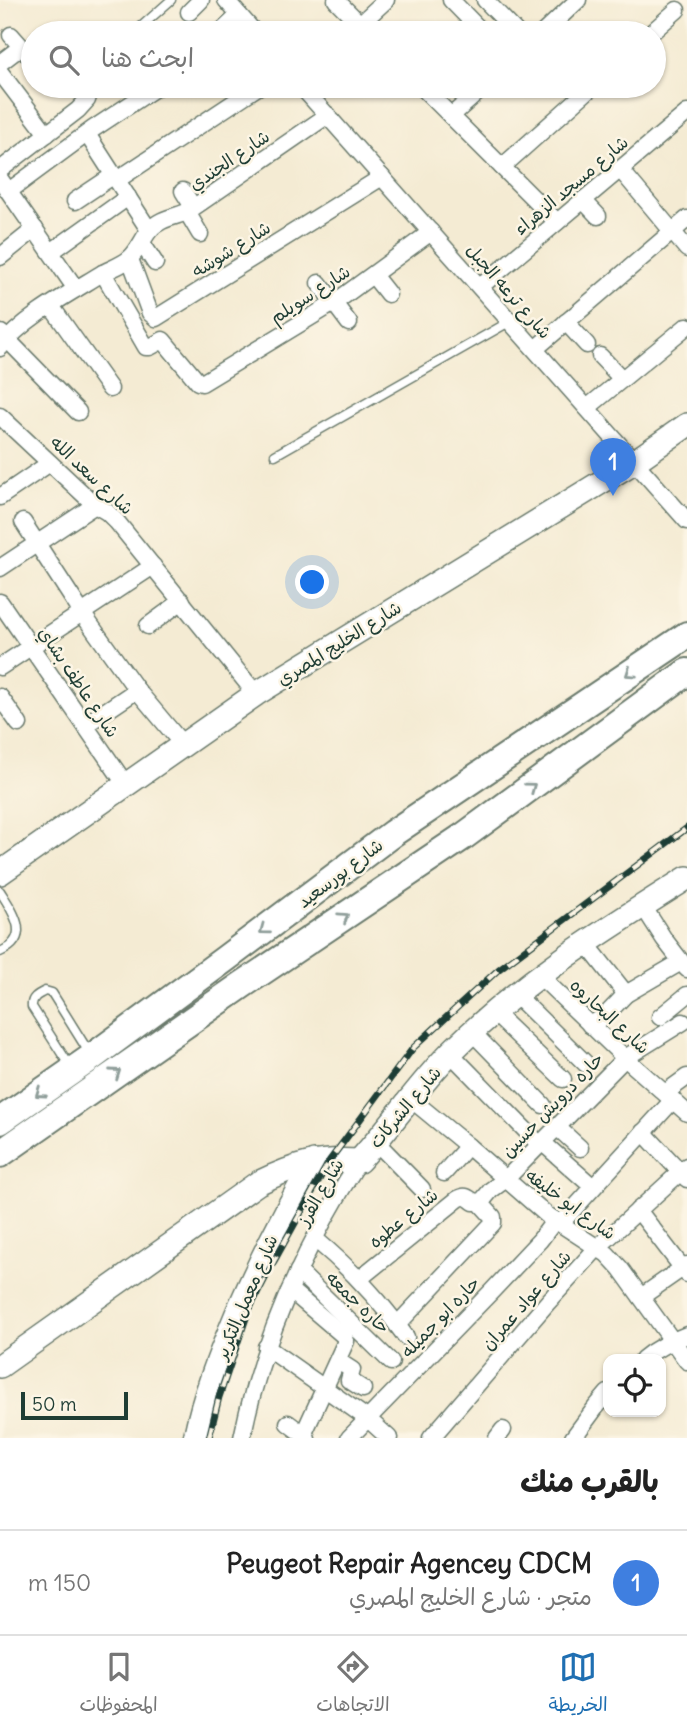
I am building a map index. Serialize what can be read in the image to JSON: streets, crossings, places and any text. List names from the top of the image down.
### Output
{
  "streets": {
    "main road": ["شارع بورسعيد"],
    "street": [
      "شارع الجندي",
      "شارع مسجد الزهراء",
      "شارع شوشه",
      "شارع ترعه الجبل",
      "شارع سويلم",
      "شارع سعد الله",
      "شارع الخليج المصري",
      "شارع عاطف بشاي",
      "شارع البحاروه",
      "حاره درويش حسين",
      "شارع الشركات",
      "شارع الفرز",
      "شارع ابو خليفه",
      "شارع عطوه",
      "شارع معمل التكرير",
      "شارع عواد عمران",
      "حاره جمعه",
      "حاره ابو جميله"
    ]
  },
  "crossings": [
    ["شارع الجندي", "شارع ترعه الجبل"],
    ["شارع مسجد الزهراء", "شارع ترعه الجبل"],
    ["شارع شوشه", "شارع ترعه الجبل"],
    ["شارع ترعه الجبل", "شارع سويلم"],
    ["شارع ترعه الجبل", "شارع الخليج المصري"],
    ["شارع سعد الله", "شارع الخليج المصري"],
    ["شارع الخليج المصري", "شارع عاطف بشاي"],
    ["شارع البحاروه", "حاره درويش حسين"],
    ["شارع البحاروه", "شارع الشركات"],
    ["شارع البحاروه", "حاره ابو جميله"],
    ["حاره درويش حسين", "شارع ابو خليفه"],
    ["شارع الشركات", "شارع الفرز"],
    ["شارع الشركات", "شارع ابو خليفه"],
    ["شارع الشركات", "شارع معمل التكرير"],
    ["شارع الفرز", "حاره جمعه"],
    ["شارع ابو خليفه", "شارع عواد عمران"],
    ["شارع ابو خليفه", "حاره ابو جميله"]
  ],
  "scale_bar": "50 m",
  "page": {
    "search": "ابحث هنا",
    "pins": "1",
    "scale": "50 m",
    "heading": "بالقرب منك",
    "list": [
      {
        "mark": "1",
        "name": "Peugeot Repair Agencey CDCM",
        "note": "متجر · شارع الخليج المصري",
        "value": "150 m"
      }
    ],
    "nav": ["الخريطة", "الاتجاهات", "المحفوظات"]
  }
}
